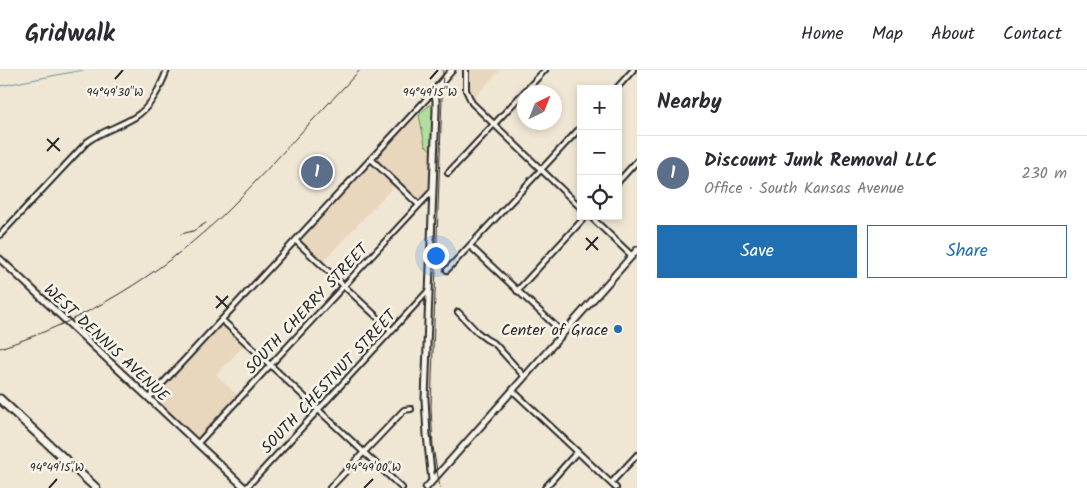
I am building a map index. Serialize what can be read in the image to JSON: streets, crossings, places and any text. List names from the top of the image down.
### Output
{
  "streets": {
    "street": ["SOUTH CHERRY STREET", "WEST DENNIS AVENUE", "SOUTH CHESTNUT STREET"]
  },
  "crossings": [
    ["SOUTH CHERRY STREET", "WEST DENNIS AVENUE"],
    ["WEST DENNIS AVENUE", "SOUTH CHESTNUT STREET"]
  ],
  "places": ["Center of Grace"],
  "north": "top right",
  "page": {
    "header": "Gridwalk",
    "nav": [
      "Home",
      "Map",
      "About",
      "Contact"
    ],
    "heading": "Nearby",
    "map_buttons": ["+", "−"],
    "list": [
      {
        "mark": "1",
        "name": "Discount Junk Removal LLC",
        "note": "Office · South Kansas Avenue",
        "value": "230 m"
      }
    ],
    "pins": "1",
    "buttons": ["Save", "Share"]
  },
  "coordinates": ["94°49'30\"W", "94°49'15\"W", "94°49'00\"W"]
}
